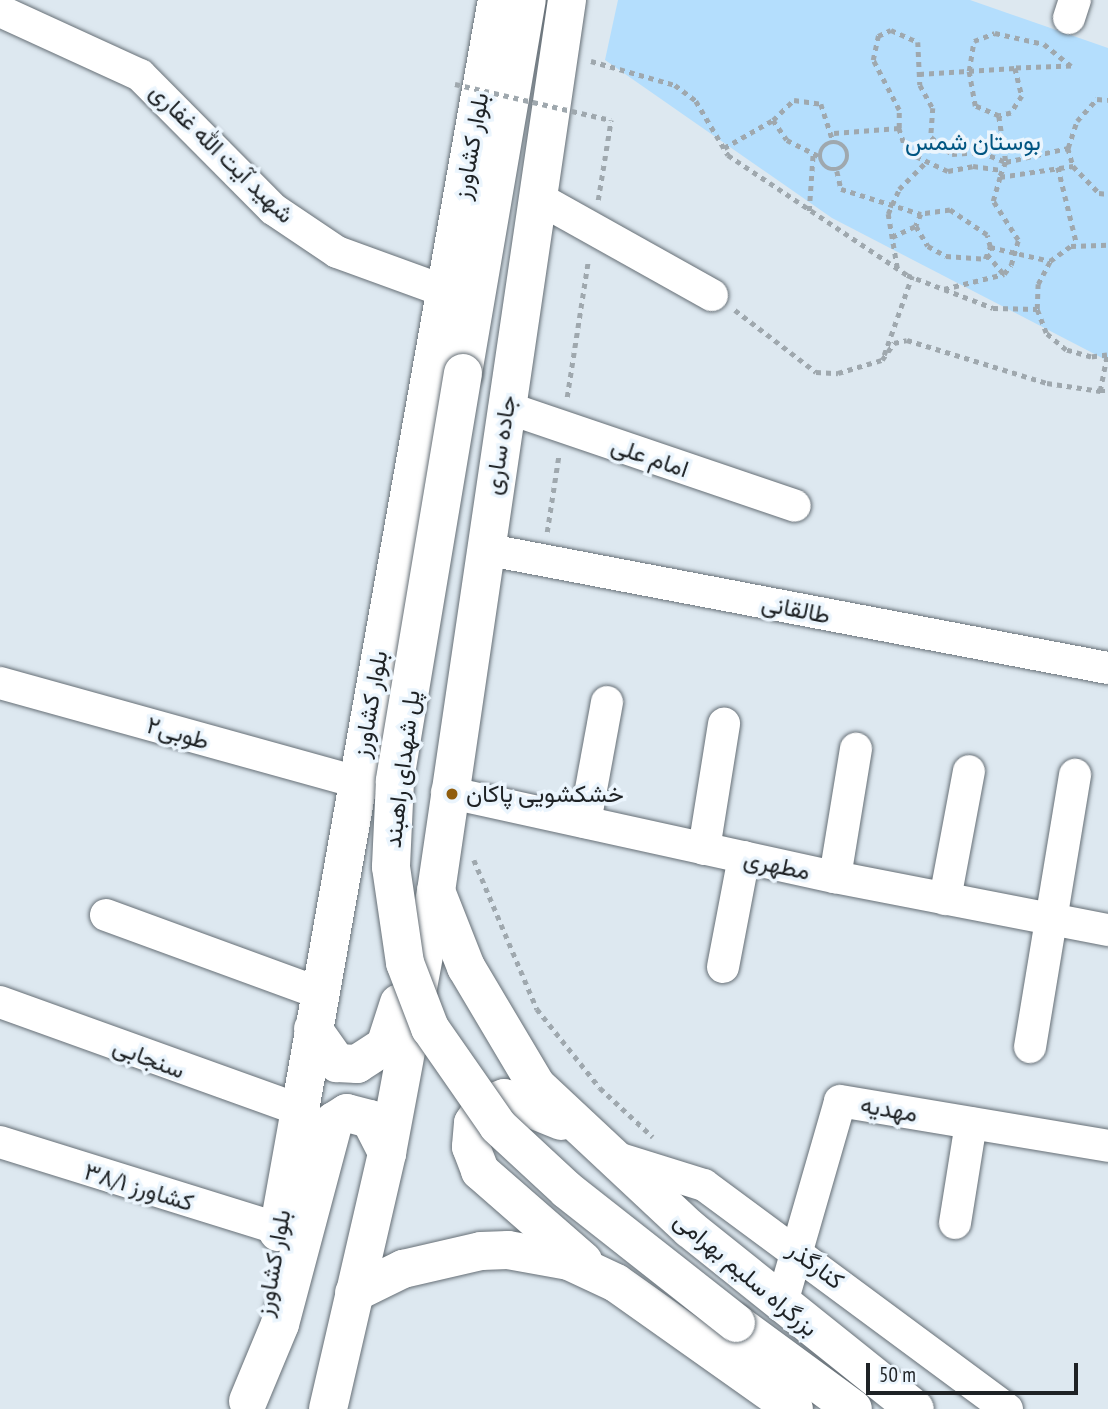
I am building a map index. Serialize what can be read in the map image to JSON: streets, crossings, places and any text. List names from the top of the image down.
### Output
{
  "streets": {
    "main road": [
      "بلوار کشاورز",
      "جاده ساری",
      "پل شهدای راهبند",
      "بزرگراه سلیم بهرامی"
    ],
    "street": [
      "شهید آیت الله غفاری",
      "امام علی",
      "طالقانی",
      "طوبی۲",
      "مطهری",
      "سنجابی",
      "مهدیه",
      "کشاورز ۳۸/۱",
      "کنارگذر"
    ]
  },
  "crossings": [
    ["بلوار کشاورز", "شهید آیت الله غفاری"],
    ["بلوار کشاورز", "طوبی۲"],
    ["بلوار کشاورز", "سنجابی"],
    ["بلوار کشاورز", "کشاورز ۳۸/۱"],
    ["جاده ساری", "امام علی"],
    ["جاده ساری", "طالقانی"],
    ["جاده ساری", "مطهری"],
    ["مهدیه", "کنارگذر"],
    ["مهدیه", "بزرگراه سلیم بهرامی"],
    ["کنارگذر", "بزرگراه سلیم بهرامی"]
  ],
  "parks": ["بوستان شمس"],
  "places": ["خشکشویی پاکان"],
  "scale_bar": "50 m"
}
